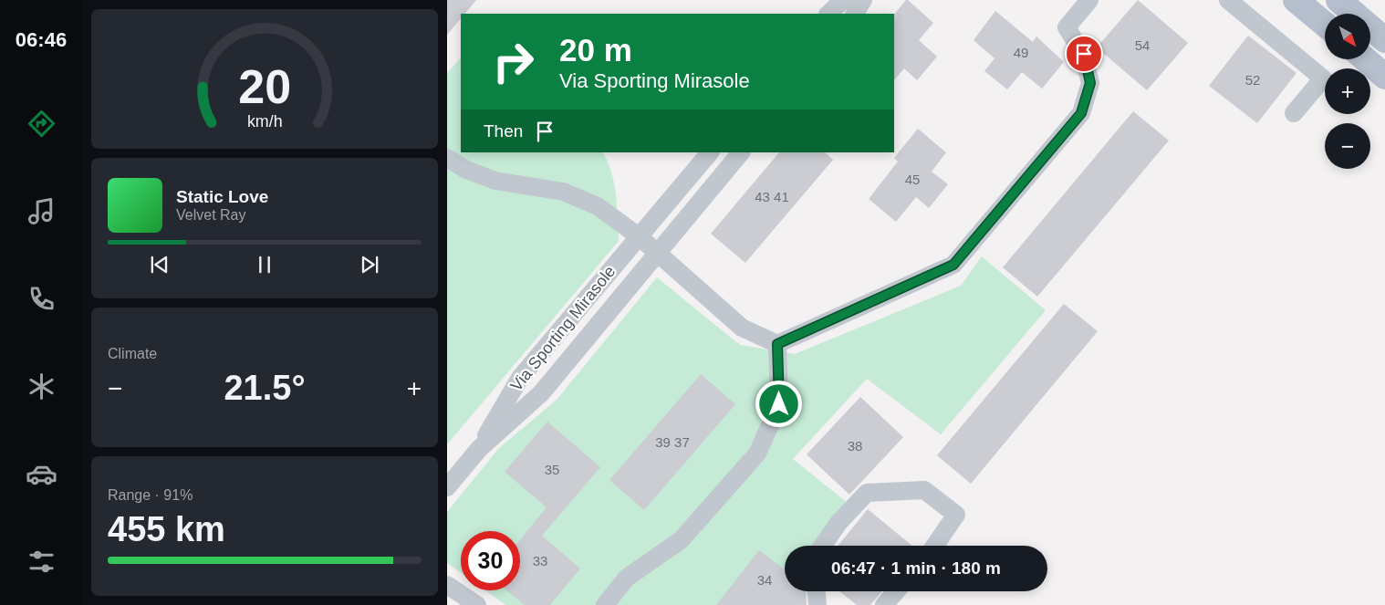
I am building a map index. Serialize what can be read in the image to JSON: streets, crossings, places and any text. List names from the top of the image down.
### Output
{
  "streets": {
    "street": ["Via Sporting Mirasole"]
  },
  "house_numbers": [
    "54",
    "49",
    "52",
    "45",
    "43 41",
    "39 37",
    "38",
    "35",
    "33",
    "34"
  ],
  "north": "bottom right",
  "page": {
    "tabs": "06:46",
    "map_buttons": ["+", "−"],
    "turn": ["20 m", "Via Sporting Mirasole"],
    "then": "Then",
    "song": ["Static Love", "Velvet Ray"],
    "tile": [
      "Climate",
      ["Range · 91%", "455 km"]
    ],
    "heat": ["−", "21.5°", "+"],
    "limit": "30",
    "trip": "06:47 · 1 min · 180 m",
    "gauge": ["20", "km/h"]
  }
}
